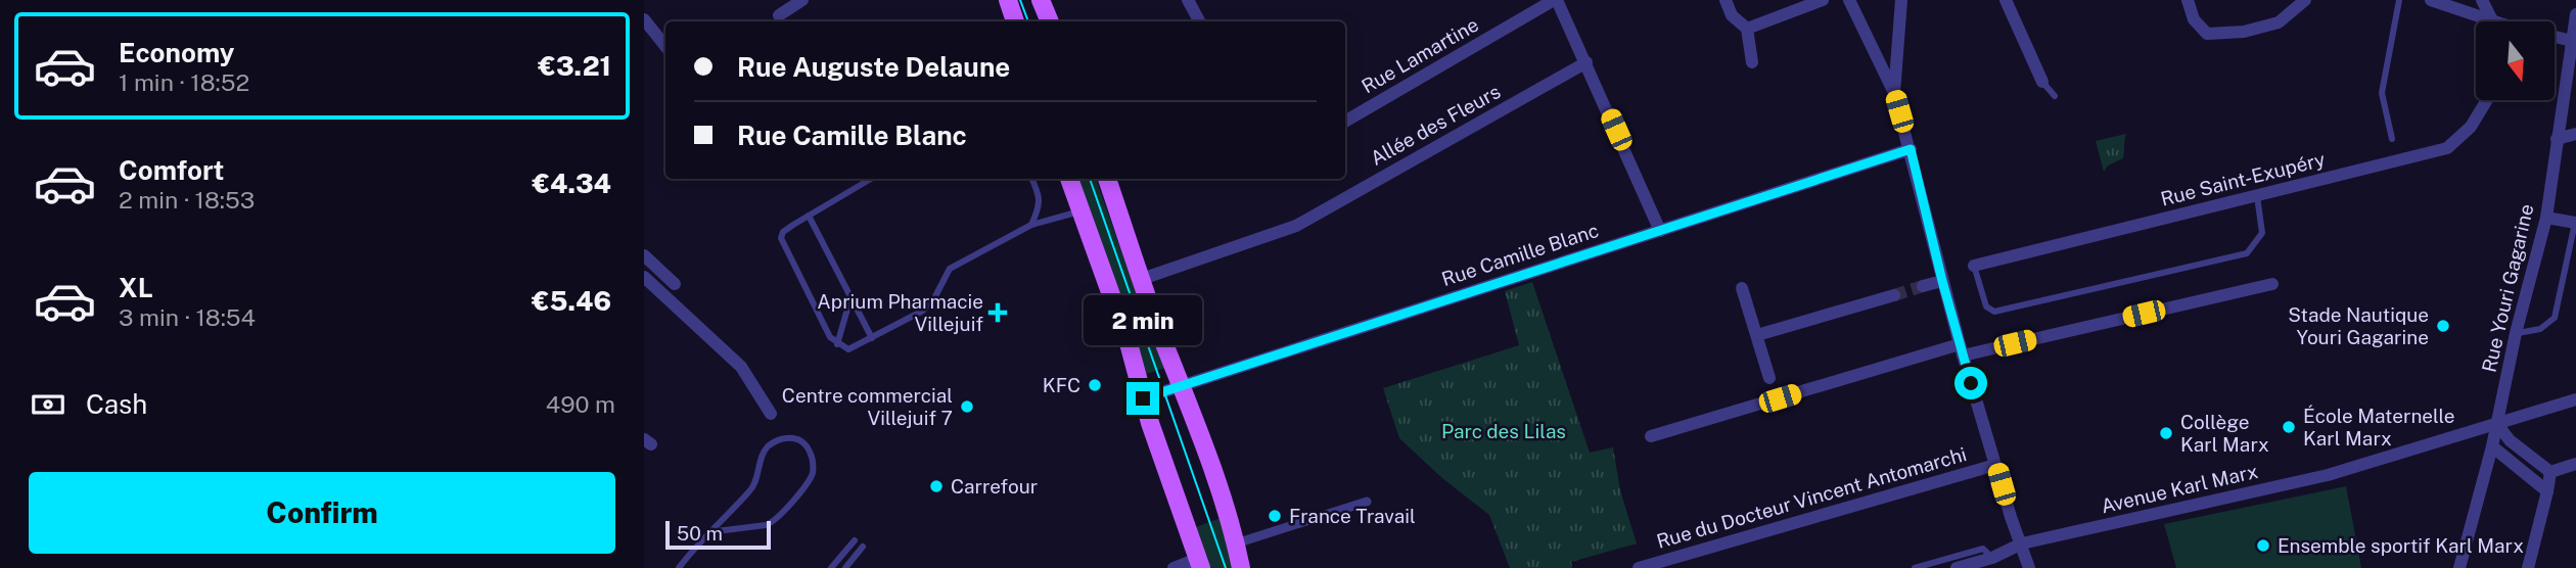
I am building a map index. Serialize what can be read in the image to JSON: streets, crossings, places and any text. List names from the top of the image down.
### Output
{
  "streets": {
    "street": [
      "Rue Lamartine",
      "Allée des Fleurs",
      "Rue Saint-Exupéry",
      "Rue Camille Blanc",
      "Rue Youri Gagarine",
      "Avenue Karl Marx",
      "Rue du Docteur Vincent Antomarchi"
    ]
  },
  "crossings": [
    ["Rue Youri Gagarine", "Avenue Karl Marx"]
  ],
  "parks": ["Parc des Lilas"],
  "places": {
    "health": ["Aprium Pharmacie Villejuif"],
    "other": [
      "Stade Nautique Youri Gagarine",
      "KFC",
      "Centre commercial Villejuif 7",
      "École Maternelle Karl Marx",
      "Collège Karl Marx",
      "Carrefour",
      "France Travail",
      "Ensemble sportif Karl Marx"
    ]
  },
  "scale_bar": "50 m",
  "north": "bottom",
  "page": {
    "list": [
      {
        "name": "Economy",
        "note": "1 min · 18:52",
        "value": "€3.21"
      },
      {
        "name": "Comfort",
        "note": "2 min · 18:53",
        "value": "€4.34"
      },
      {
        "name": "XL",
        "note": "3 min · 18:54",
        "value": "€5.46"
      }
    ],
    "banner": ["Rue Auguste Delaune", "Rue Camille Blanc"],
    "bubble": "2 min",
    "pay": ["Cash", "490 m"],
    "buttons": "Confirm",
    "scale": "50 m"
  }
}
